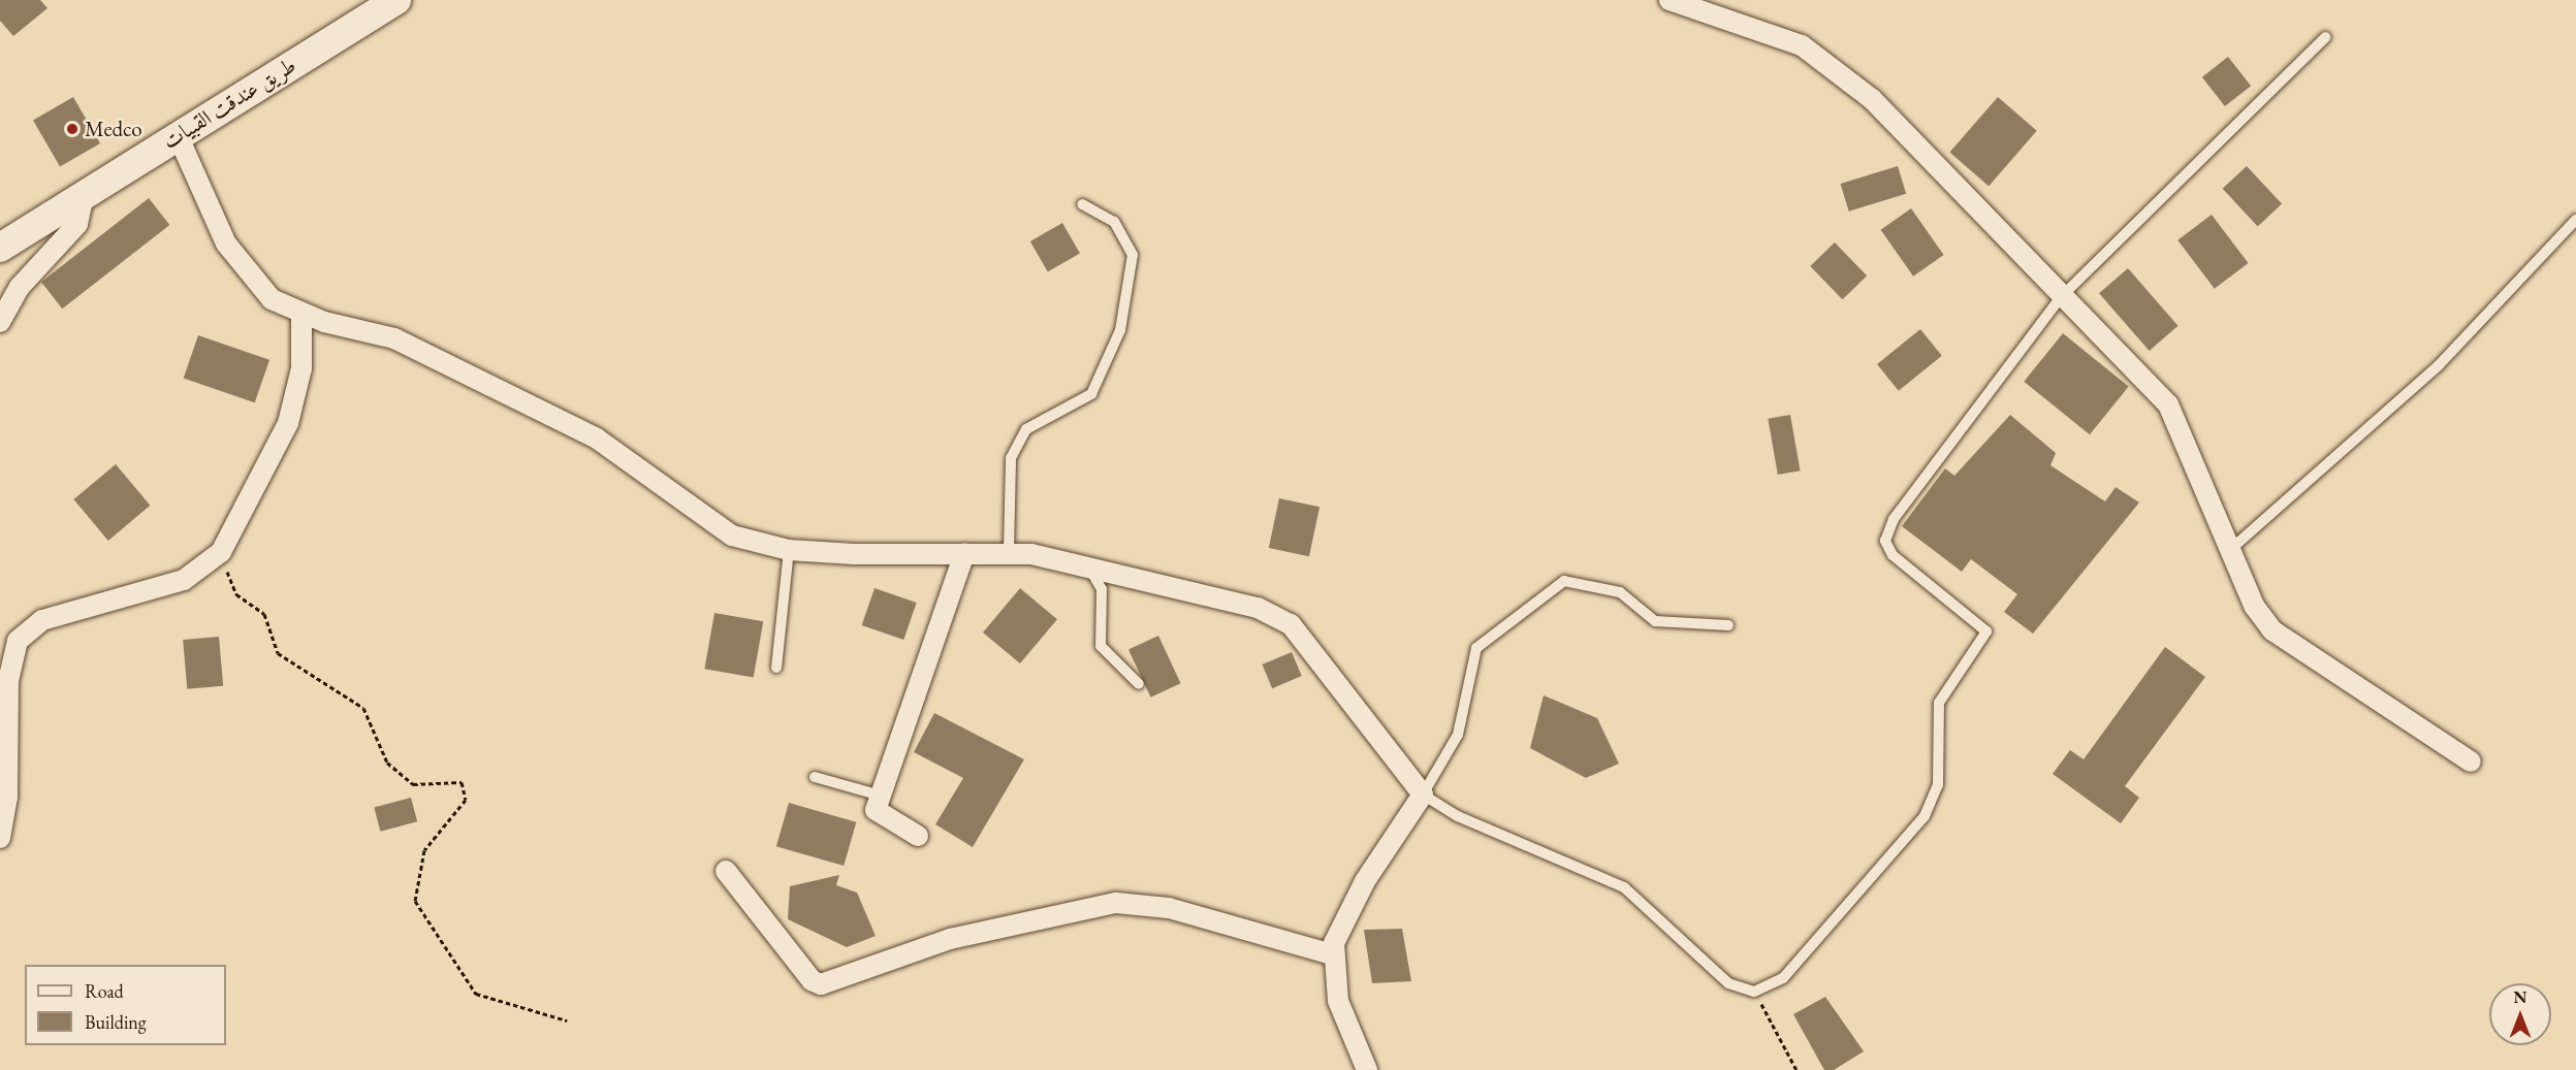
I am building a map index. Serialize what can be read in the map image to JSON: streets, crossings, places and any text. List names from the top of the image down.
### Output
{
  "streets": {
    "main road": ["طريق عندقت القبيات"]
  },
  "places": ["Medco"],
  "legend": ["Road", "Building"],
  "north": "top"
}
